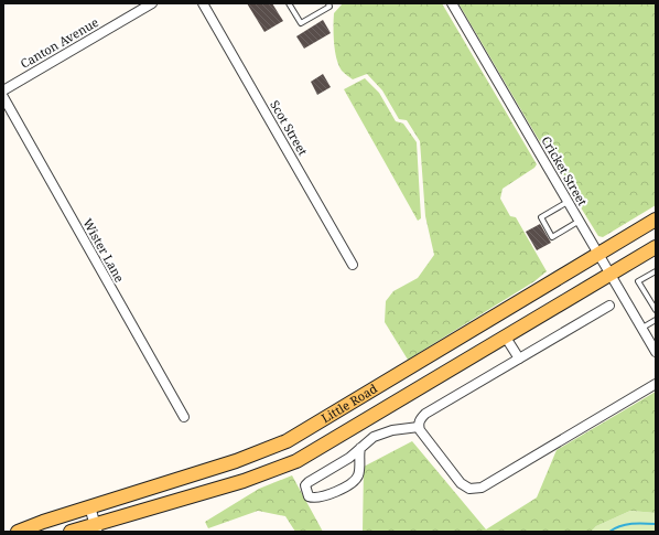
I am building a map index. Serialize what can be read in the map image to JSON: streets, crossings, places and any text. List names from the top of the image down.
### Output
{
  "streets": {
    "main road": ["Little Road"],
    "street": [
      "Canton Avenue",
      "Scot Street",
      "Cricket Street",
      "Wister Lane"
    ]
  },
  "crossings": [
    ["Cricket Street", "Little Road"]
  ]
}
